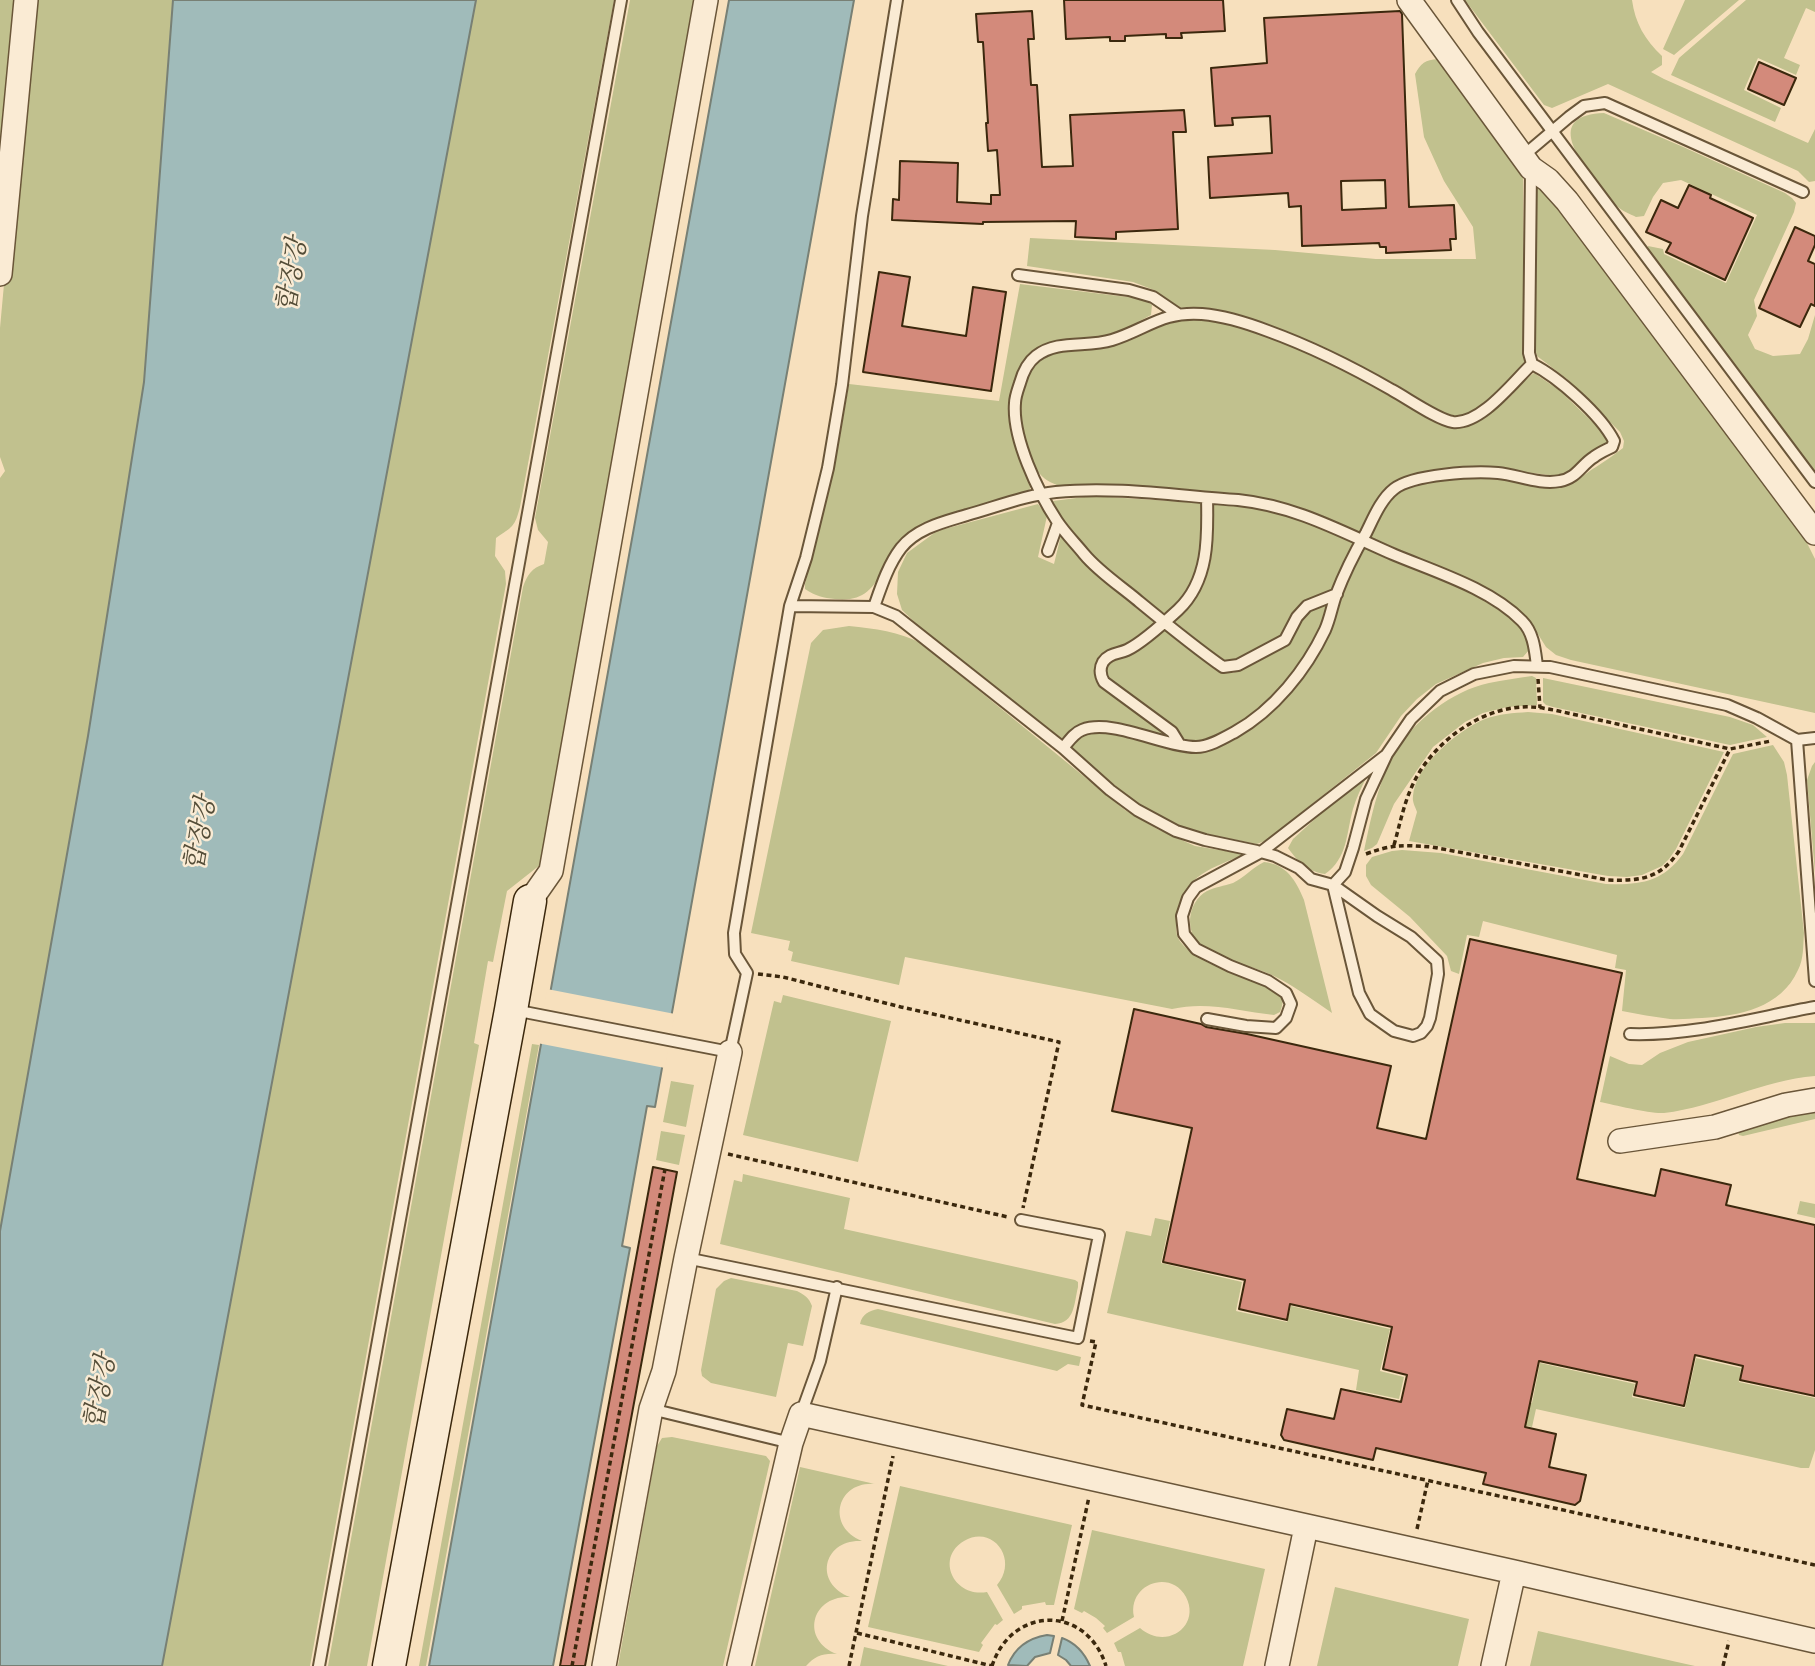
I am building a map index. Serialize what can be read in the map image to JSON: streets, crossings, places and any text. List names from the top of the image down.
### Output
{
  "water": ["합장강"]
}
